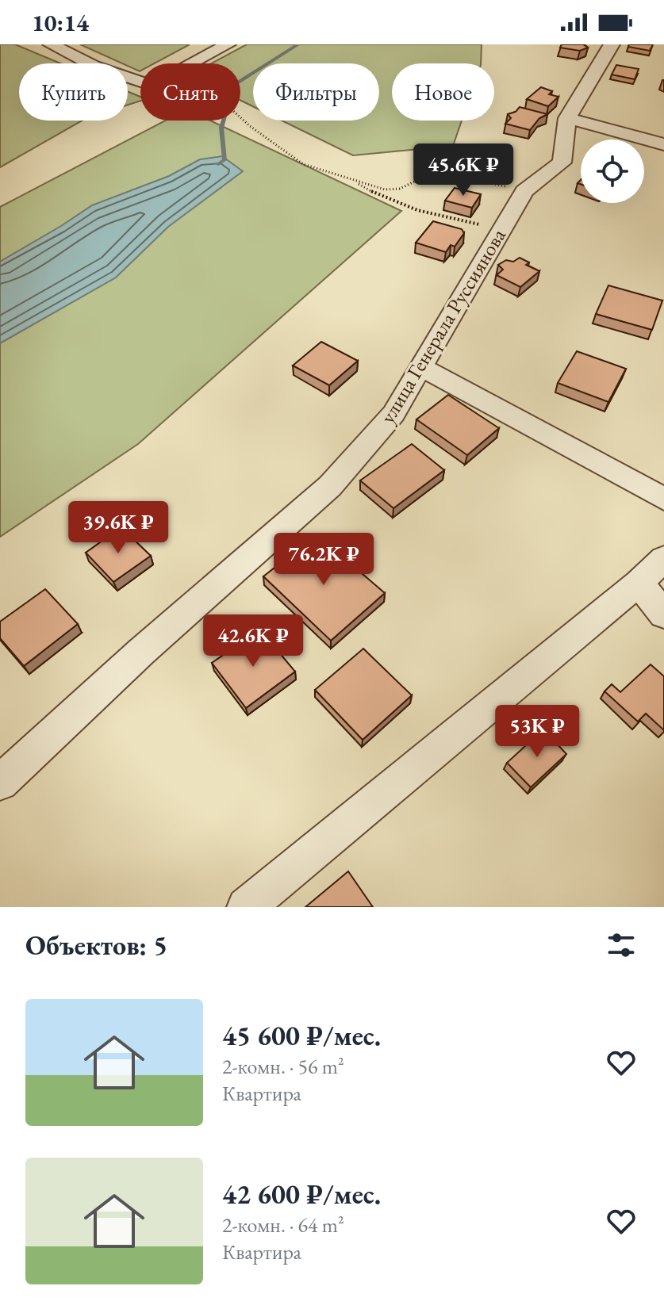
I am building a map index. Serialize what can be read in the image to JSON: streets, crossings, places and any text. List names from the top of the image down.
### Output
{
  "streets": {
    "lane": ["улица Генерала Руссиянова"]
  },
  "page": {
    "status": "10:14",
    "chip": [
      "Купить",
      "Снять",
      "Фильтры",
      "Новое"
    ],
    "price": [
      "45.6K ₽",
      "39.6K ₽",
      "76.2K ₽",
      "42.6K ₽",
      "53K ₽"
    ],
    "heading": "Объектов: 5",
    "list": [
      {
        "name": "45 600 ₽/мес.",
        "note": "2-комн. · 56 m² · Квартира"
      },
      {
        "name": "42 600 ₽/мес.",
        "note": "2-комн. · 64 m² · Квартира"
      }
    ]
  }
}
